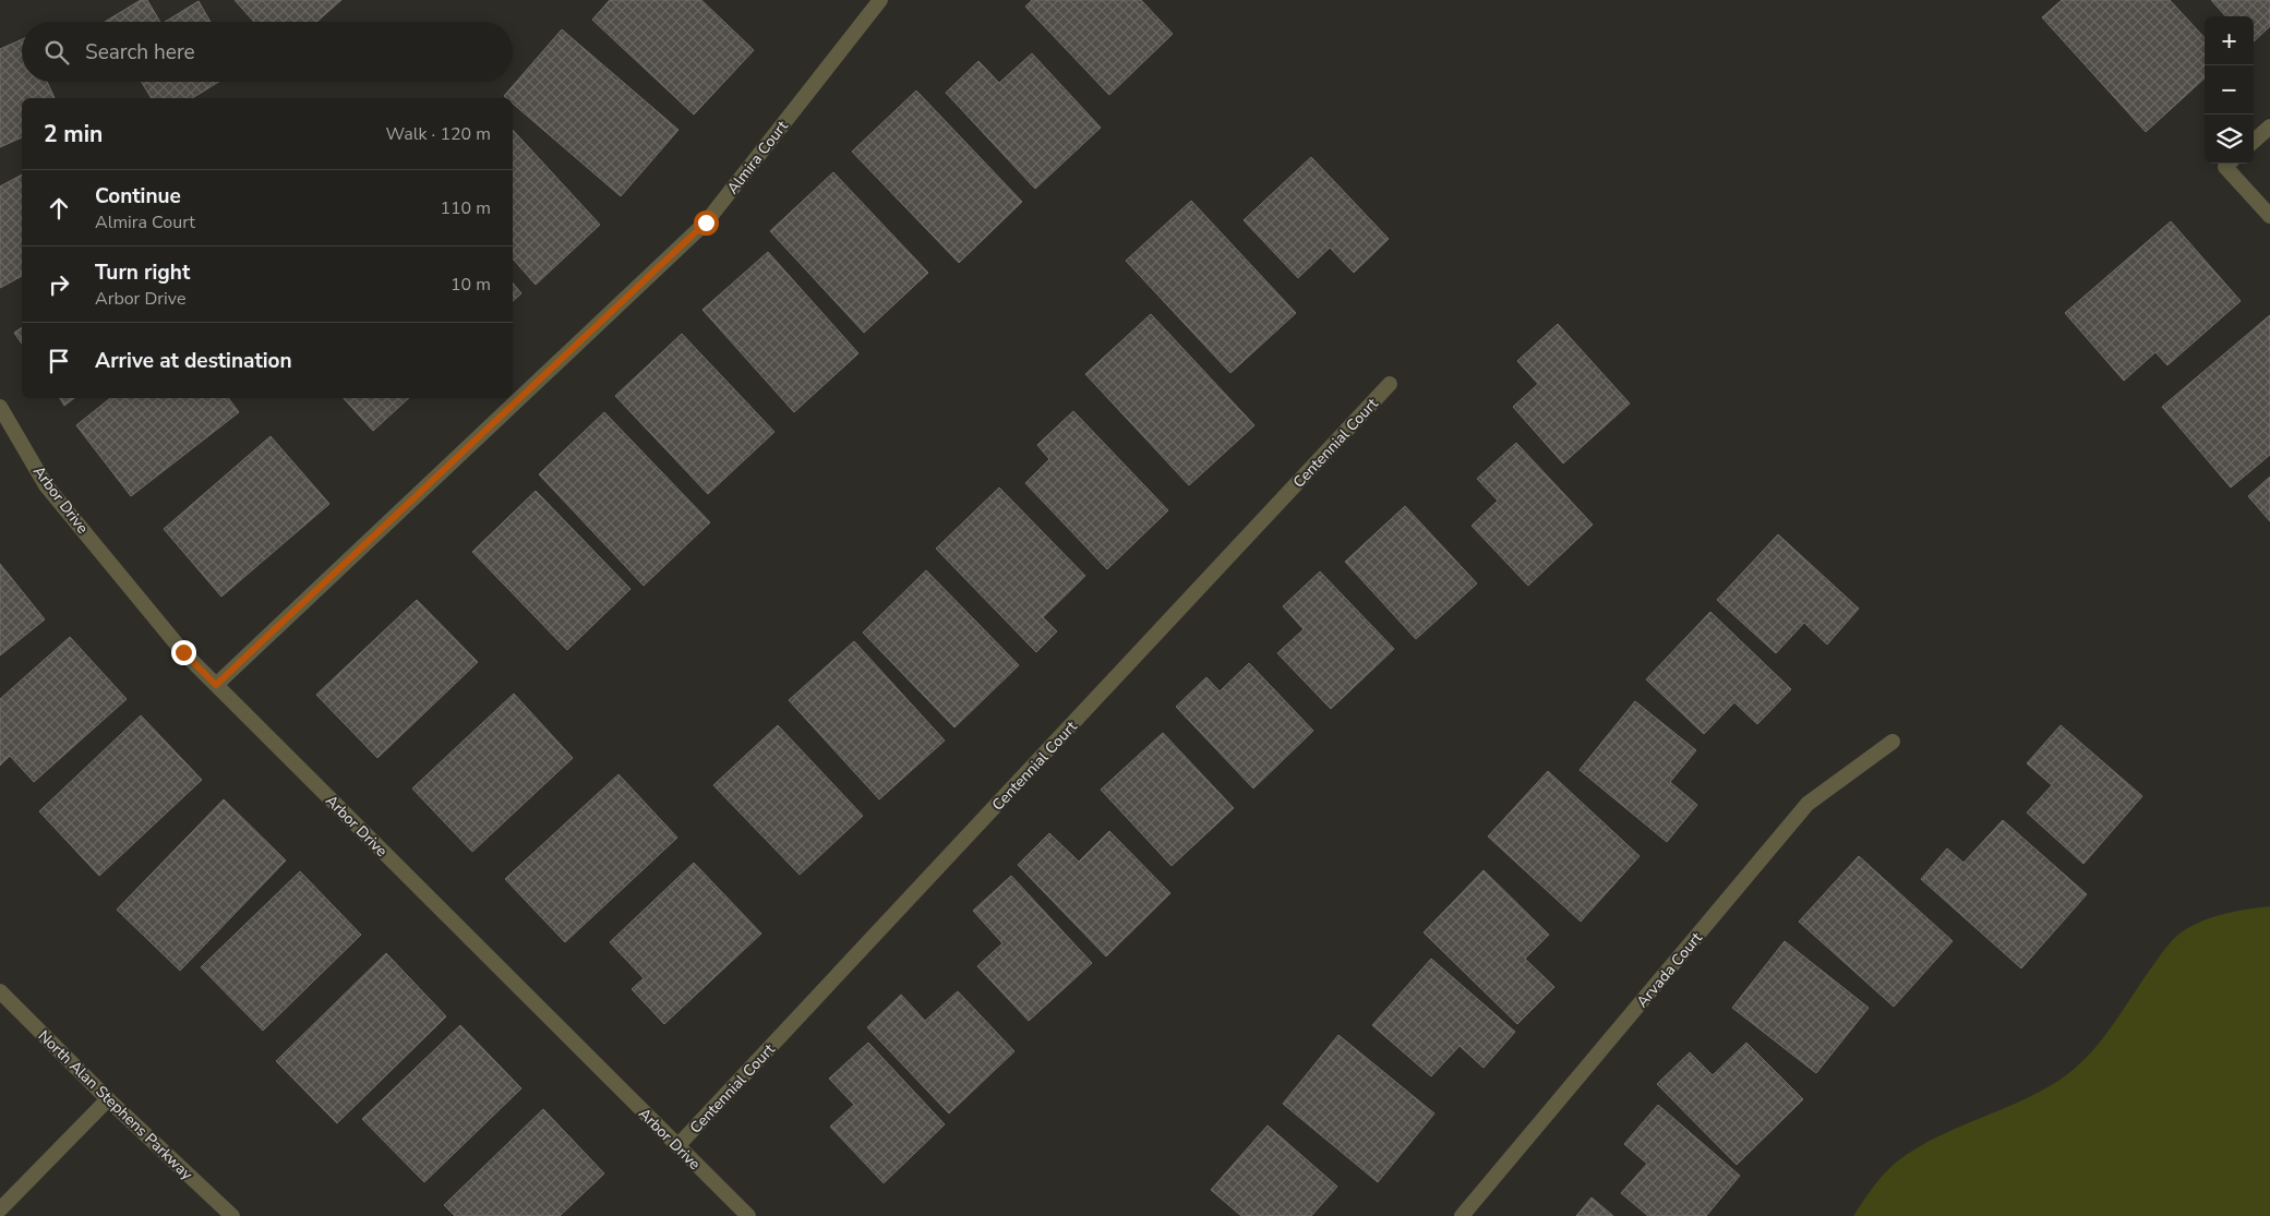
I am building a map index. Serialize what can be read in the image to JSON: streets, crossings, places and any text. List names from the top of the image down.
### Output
{
  "streets": {
    "street": [
      "Almira Court",
      "Centennial Court",
      "Arbor Drive",
      "Arvada Court",
      "North Alan Stephens Parkway"
    ]
  },
  "crossings": [
    ["Almira Court", "Arbor Drive"],
    ["Centennial Court", "Arbor Drive"]
  ],
  "page": {
    "map_buttons": ["+", "−"],
    "search": "Search here",
    "heading": ["2 min", "Walk · 120 m"],
    "list": [
      ["Continue", "Almira Court", "110 m"],
      ["Turn right", "Arbor Drive", "10 m"],
      "Arrive at destination"
    ]
  }
}
